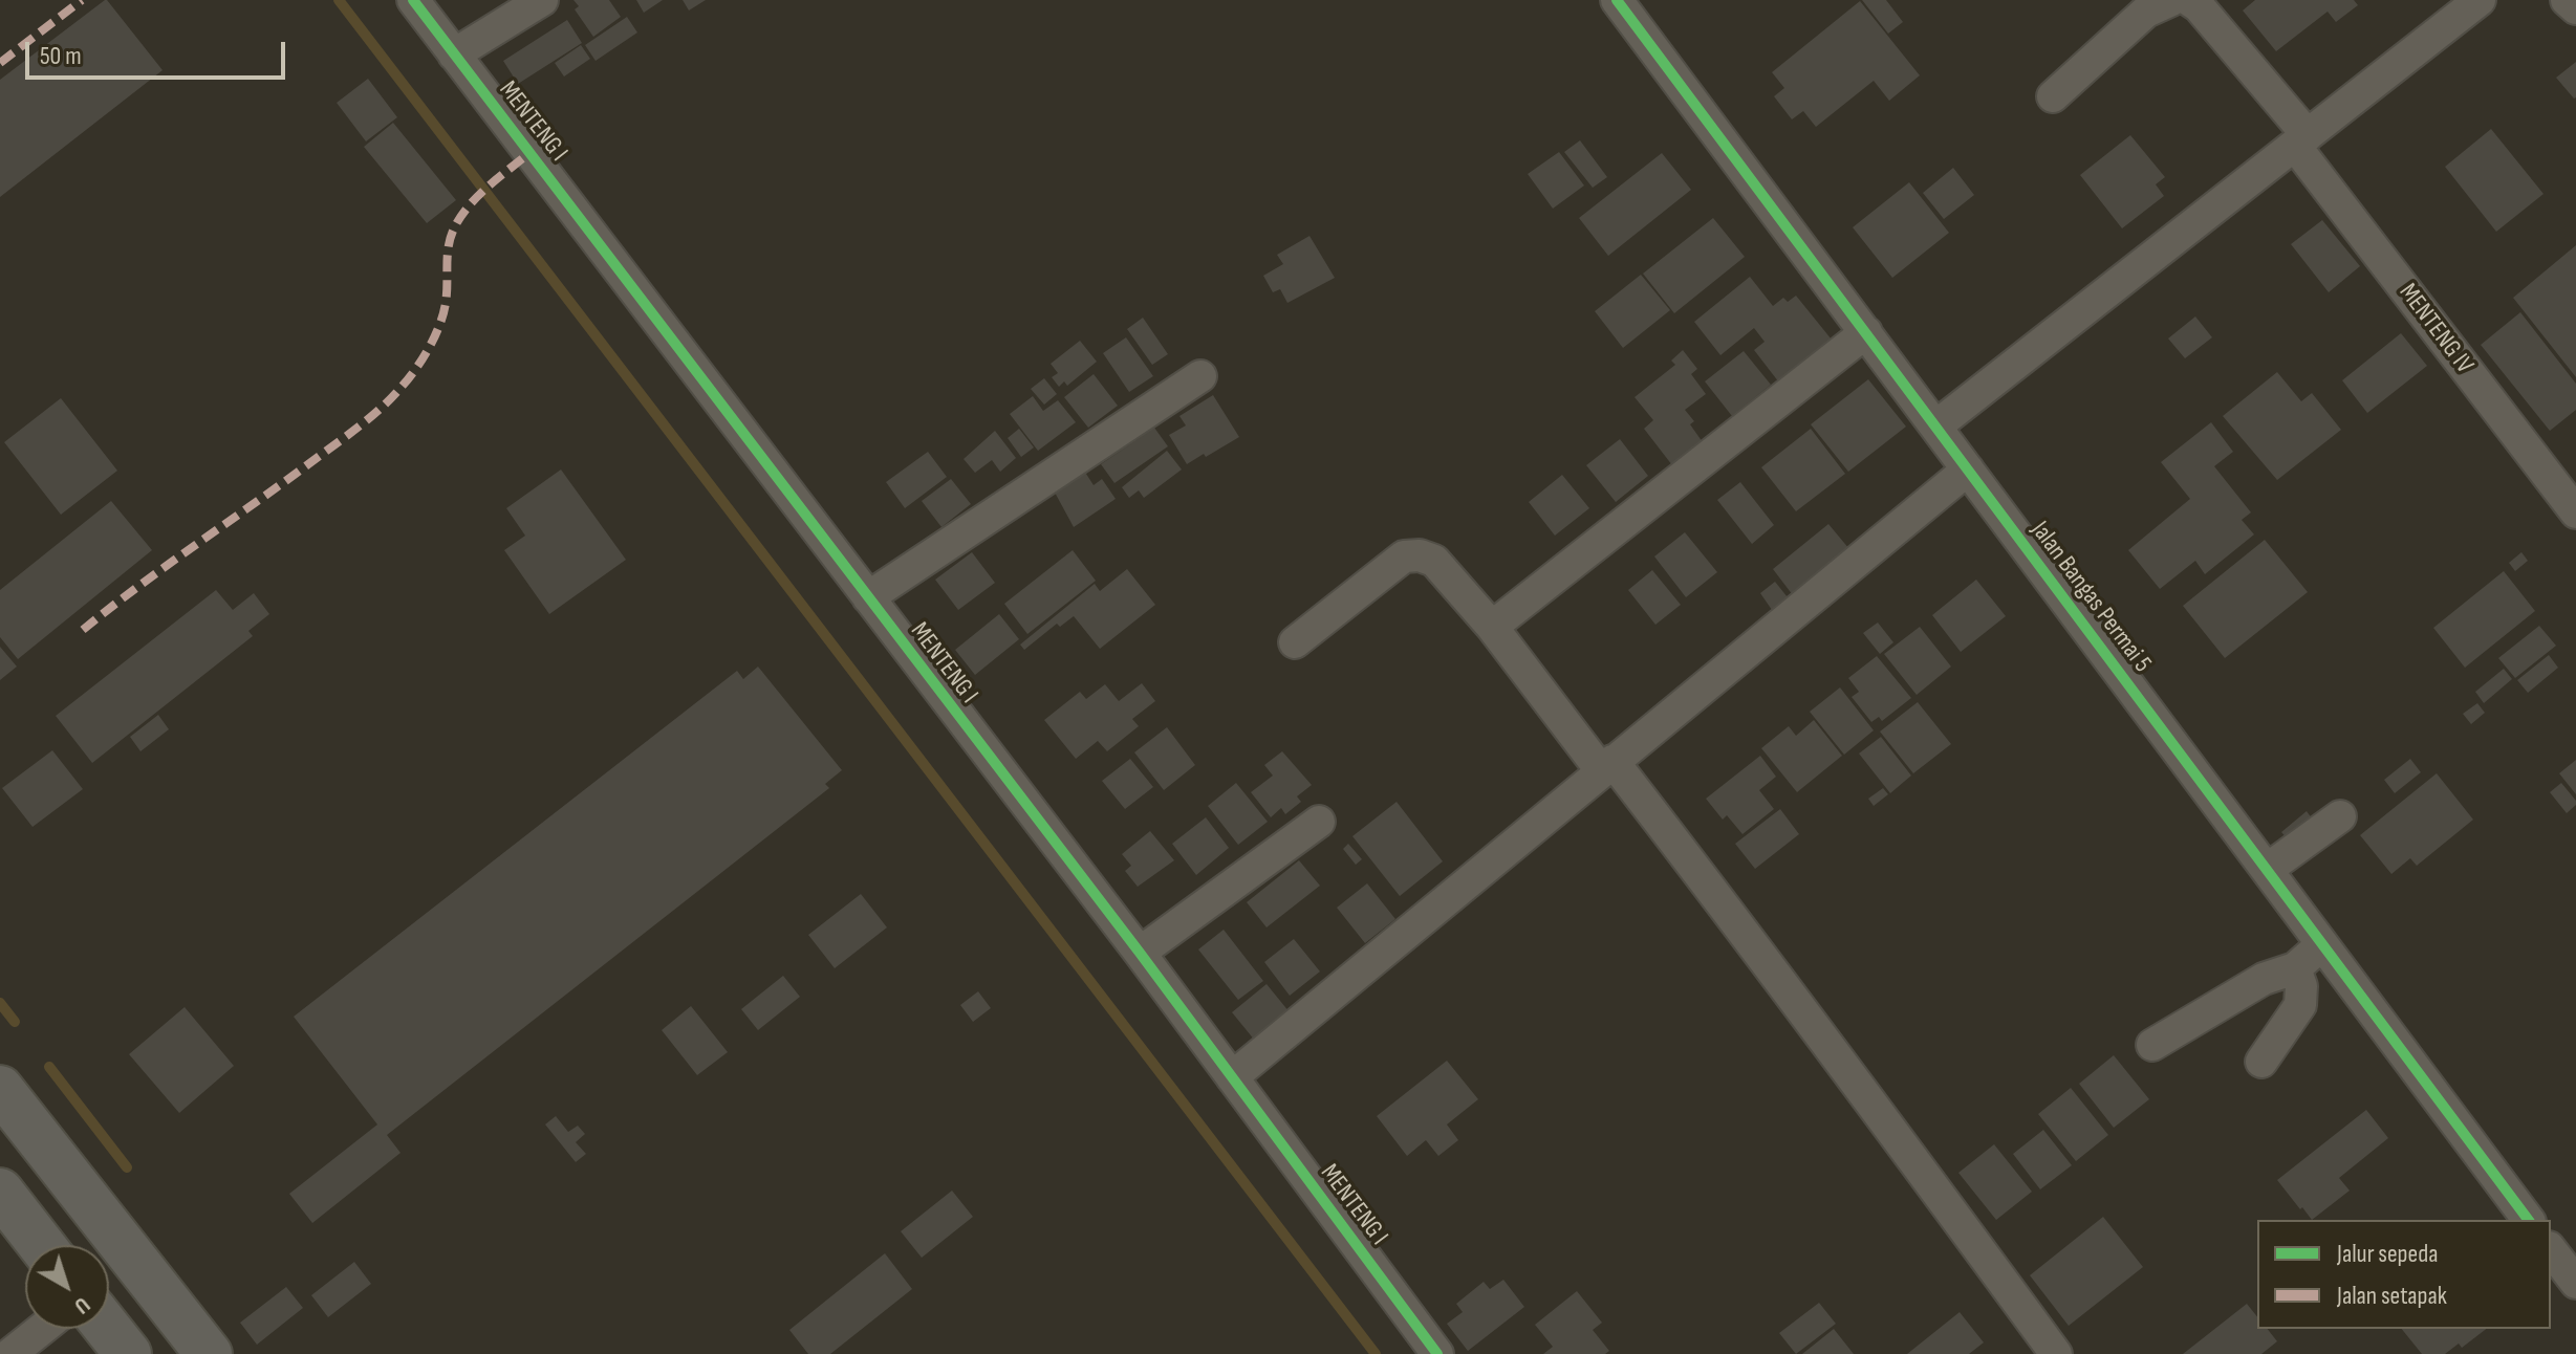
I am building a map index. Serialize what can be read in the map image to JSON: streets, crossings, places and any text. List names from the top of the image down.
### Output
{
  "streets": {
    "street": ["MENTENG I", "MENTENG IV", "Jalan Bangas Permai 5"]
  },
  "legend": ["Jalur sepeda", "Jalan setapak"],
  "scale_bar": "50 m",
  "north": "bottom right"
}
